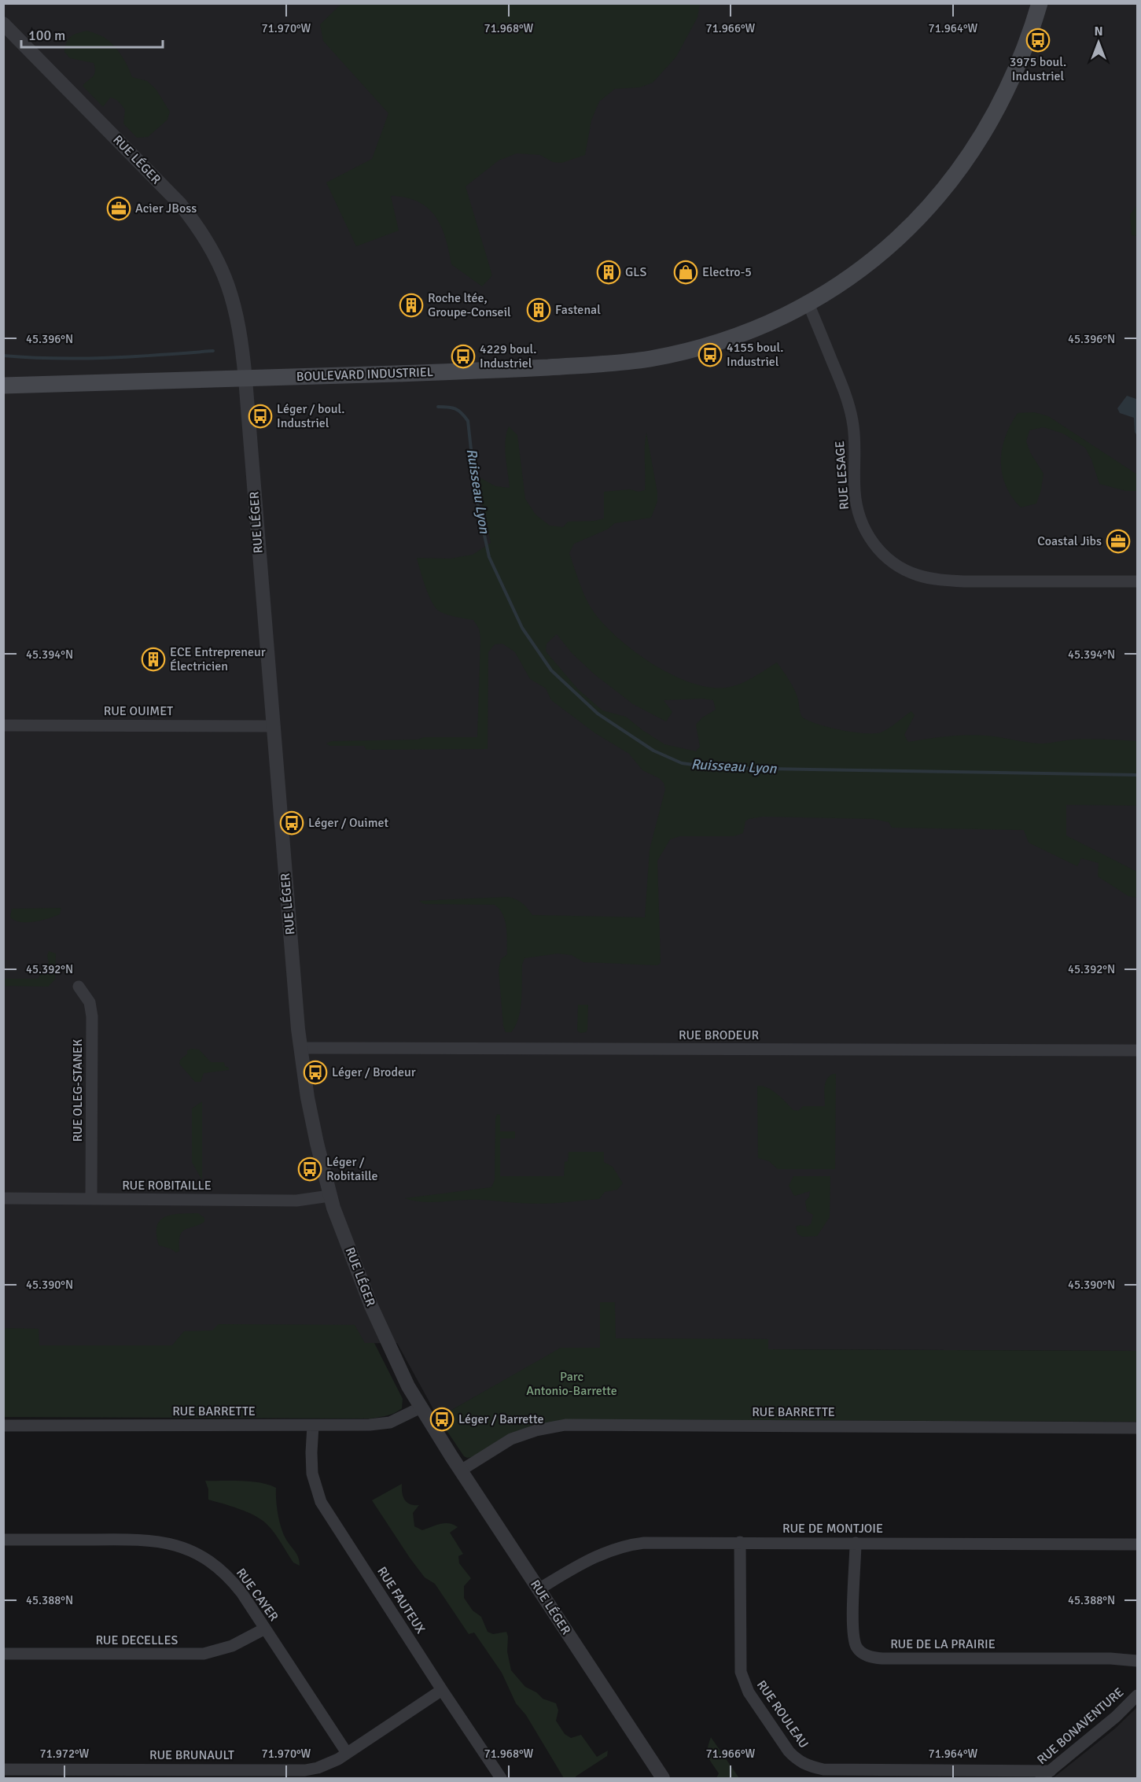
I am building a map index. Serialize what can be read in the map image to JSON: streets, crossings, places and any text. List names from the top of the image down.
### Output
{
  "streets": {
    "main road": ["BOULEVARD INDUSTRIEL"],
    "street": [
      "RUE LÉGER",
      "RUE LESAGE",
      "RUE OUIMET",
      "RUE BRODEUR",
      "RUE OLEG-STANEK",
      "RUE ROBITAILLE",
      "RUE BARRETTE",
      "RUE DE MONTJOIE",
      "RUE CAYER",
      "RUE FAUTEUX",
      "RUE DECELLES",
      "RUE DE LA PRAIRIE",
      "RUE ROULEAU",
      "RUE BONAVENTURE",
      "RUE BRUNAULT"
    ]
  },
  "crossings": [
    ["RUE LÉGER", "BOULEVARD INDUSTRIEL"],
    ["RUE LÉGER", "RUE OUIMET"],
    ["RUE LÉGER", "RUE BRODEUR"],
    ["RUE LÉGER", "RUE ROBITAILLE"],
    ["RUE LÉGER", "RUE BARRETTE"],
    ["RUE LÉGER", "RUE DE MONTJOIE"],
    ["BOULEVARD INDUSTRIEL", "RUE LESAGE"],
    ["RUE OLEG-STANEK", "RUE ROBITAILLE"],
    ["RUE BARRETTE", "RUE FAUTEUX"],
    ["RUE DE MONTJOIE", "RUE DE LA PRAIRIE"],
    ["RUE DE MONTJOIE", "RUE ROULEAU"],
    ["RUE CAYER", "RUE DECELLES"],
    ["RUE CAYER", "RUE BRUNAULT"],
    ["RUE FAUTEUX", "RUE BRUNAULT"],
    ["RUE ROULEAU", "RUE BONAVENTURE"]
  ],
  "water": ["Ruisseau Lyon"],
  "parks": ["Parc Antonio-Barrette"],
  "places": {
    "bus stop": [
      "3975 boul. Industriel",
      "4155 boul. Industriel",
      "4229 boul. Industriel",
      "Léger / boul. Industriel",
      "Léger / Ouimet",
      "Léger / Brodeur",
      "Léger / Robitaille",
      "Léger / Barrette"
    ],
    "office": ["Acier JBoss", "Coastal Jibs"],
    "building": [
      "GLS",
      "Roche ltée, Groupe-Conseil",
      "Fastenal",
      "ECE Entrepreneur Électricien"
    ],
    "shop": ["Electro-5"]
  },
  "scale_bar": "100 m",
  "north": "top",
  "coordinates": [
    "71.970°W",
    "71.968°W",
    "71.966°W",
    "71.964°W",
    "45.396°N",
    "45.394°N",
    "45.392°N",
    "45.390°N",
    "45.388°N",
    "71.972°W"
  ]
}
